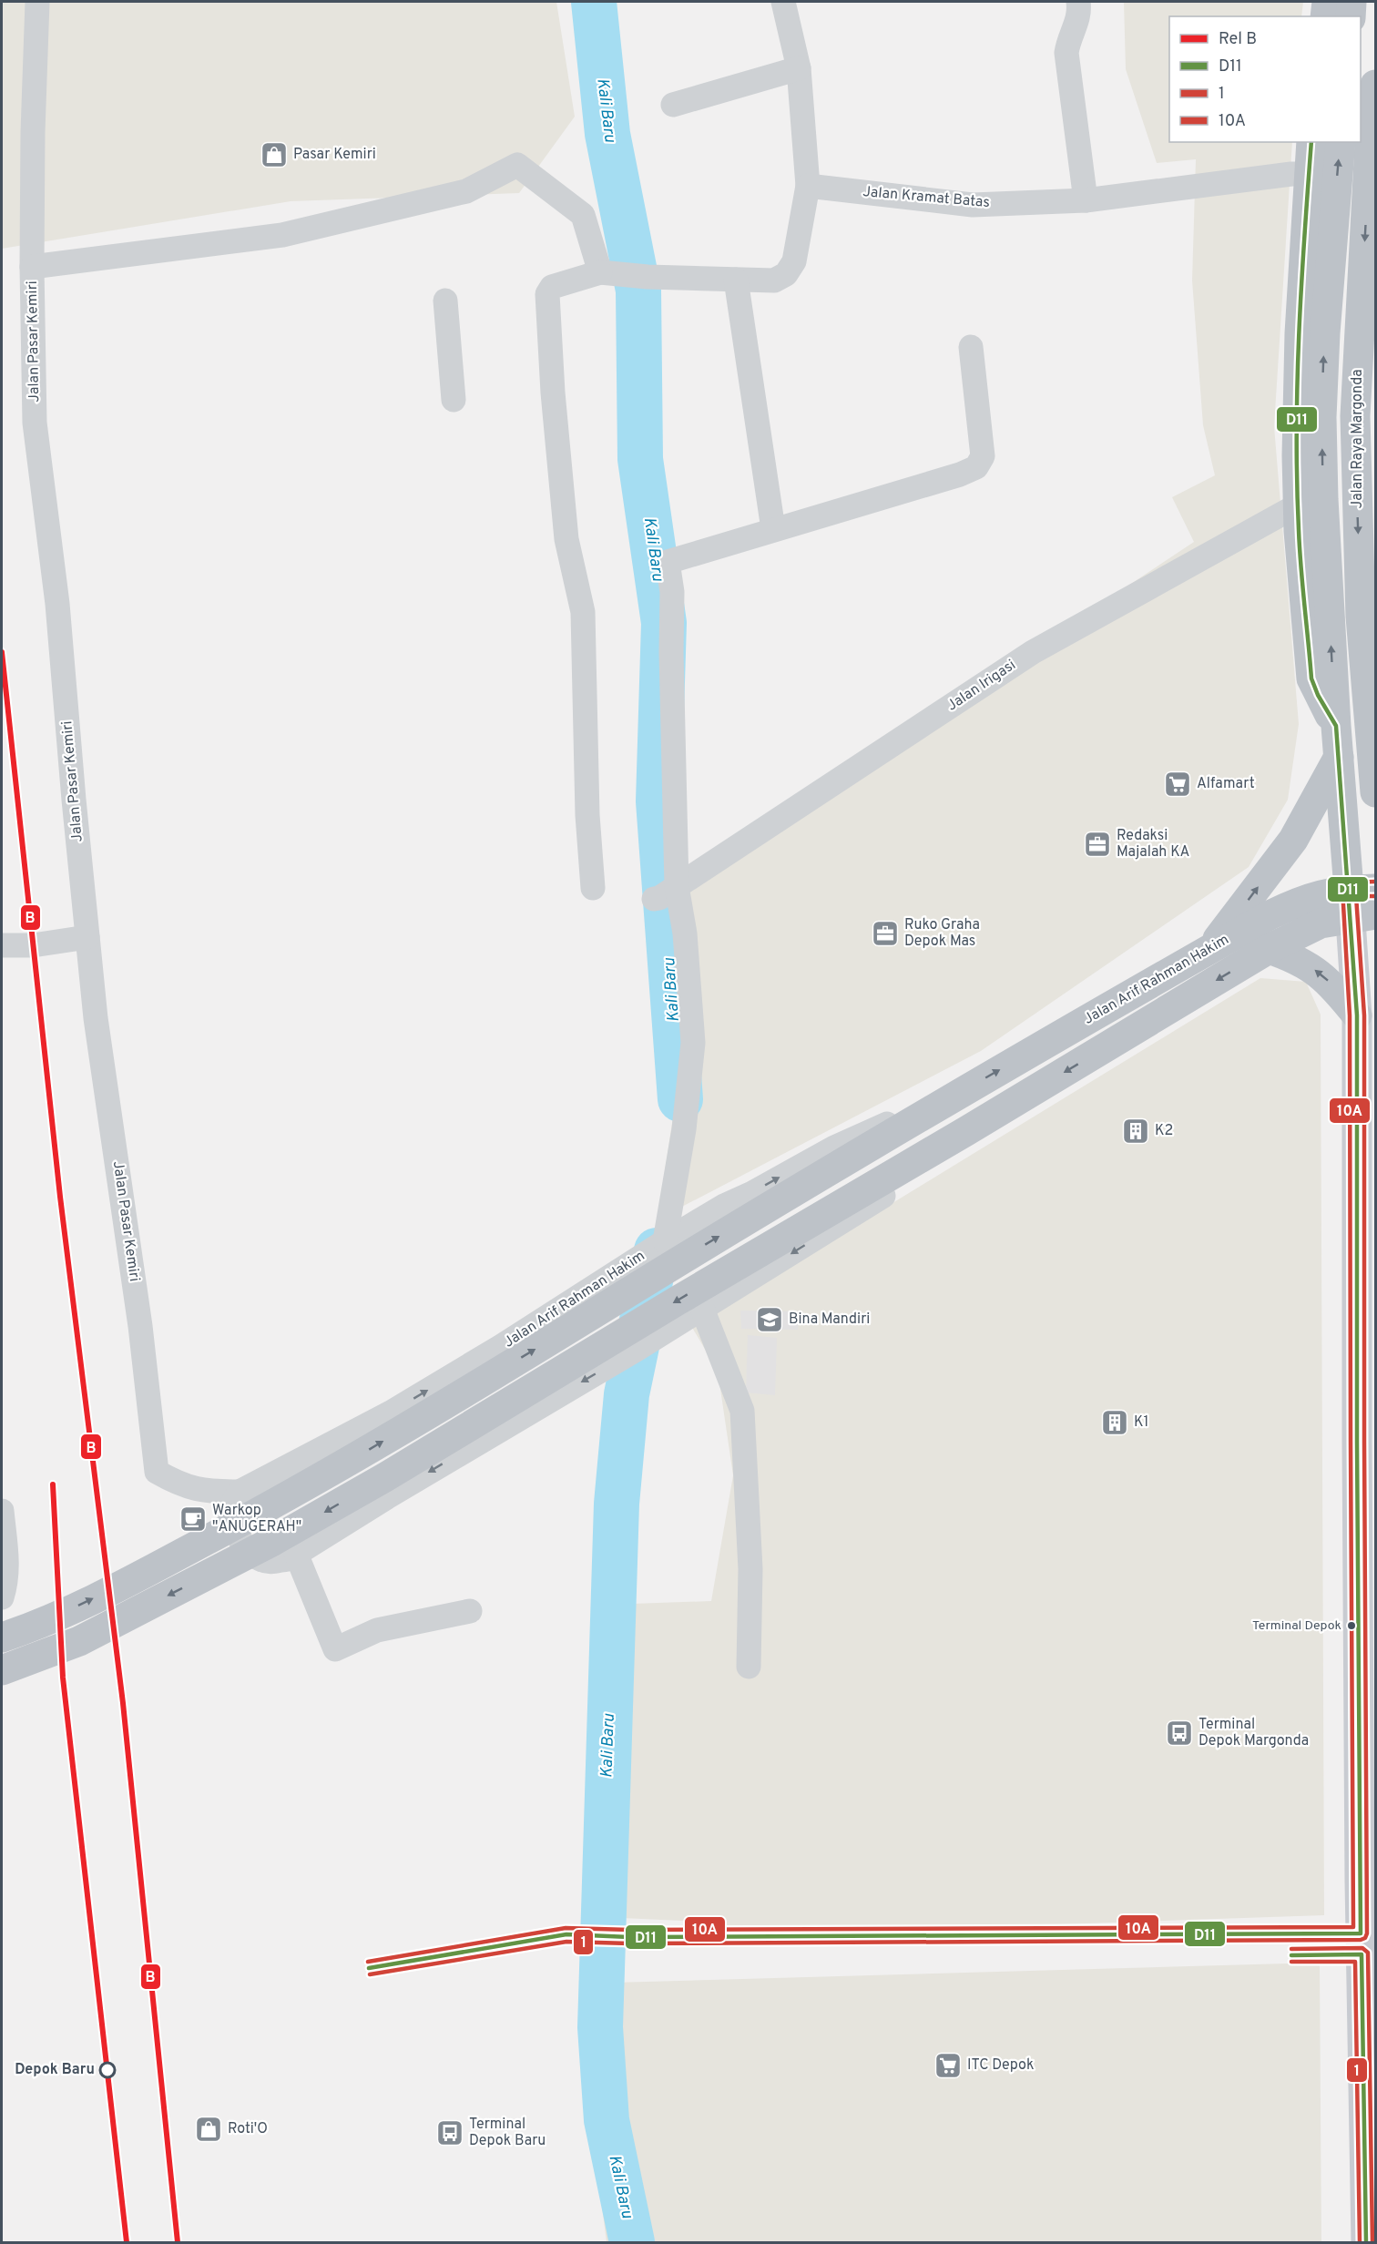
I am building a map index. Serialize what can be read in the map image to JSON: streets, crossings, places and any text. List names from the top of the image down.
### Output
{
  "streets": {
    "highway": ["Jalan Raya Margonda", "Jalan Arif Rahman Hakim"],
    "street": ["Jalan Kramat Batas", "Jalan Pasar Kemiri", "Jalan Irigasi"]
  },
  "crossings": [
    ["Jalan Pasar Kemiri", "Jalan Arif Rahman Hakim"]
  ],
  "water": ["Kali Baru"],
  "places": {
    "shop": ["Pasar Kemiri", "Roti'O"],
    "supermarket": ["Alfamart", "ITC Depok"],
    "office": ["Redaksi Majalah KA", "Ruko Graha Depok Mas"],
    "building": ["K2", "K1"],
    "school or university": ["Bina Mandiri"],
    "cafe": ["Warkop \"ANUGERAH\""],
    "other": ["Terminal Depok", "Depok Baru"],
    "bus stop": ["Terminal Depok Margonda", "Terminal Depok Baru"]
  },
  "lines": [
    "transit line D11",
    "rail line B",
    "transit line 10A",
    "transit line 1"
  ],
  "legend": [
    "Rel B",
    "D11",
    "1",
    "10A"
  ]
}
